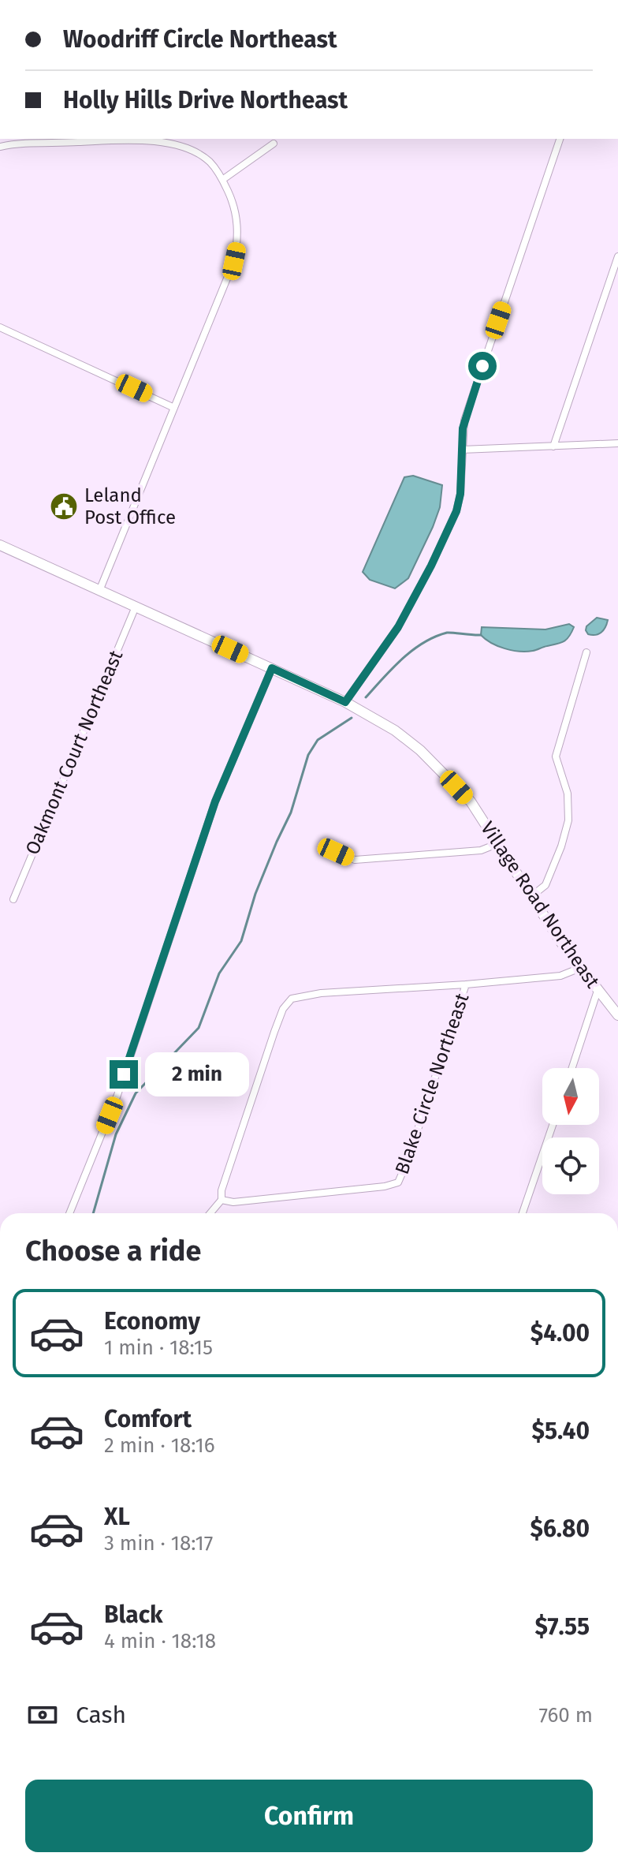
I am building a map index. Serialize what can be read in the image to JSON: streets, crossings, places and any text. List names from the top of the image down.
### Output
{
  "streets": {
    "main road": ["Village Road Northeast"],
    "street": ["Oakmont Court Northeast", "Blake Circle Northeast"]
  },
  "crossings": [
    ["Oakmont Court Northeast", "Village Road Northeast"],
    ["Village Road Northeast", "Blake Circle Northeast"]
  ],
  "places": {
    "public building": ["Leland Post Office"]
  },
  "north": "bottom",
  "page": {
    "banner": ["Woodriff Circle Northeast", "Holly Hills Drive Northeast"],
    "bubble": "2 min",
    "heading": "Choose a ride",
    "list": [
      {
        "name": "Economy",
        "note": "1 min · 18:15",
        "value": "$4.00"
      },
      {
        "name": "Comfort",
        "note": "2 min · 18:16",
        "value": "$5.40"
      },
      {
        "name": "XL",
        "note": "3 min · 18:17",
        "value": "$6.80"
      },
      {
        "name": "Black",
        "note": "4 min · 18:18",
        "value": "$7.55"
      }
    ],
    "pay": ["Cash", "760 m"],
    "buttons": "Confirm"
  }
}
